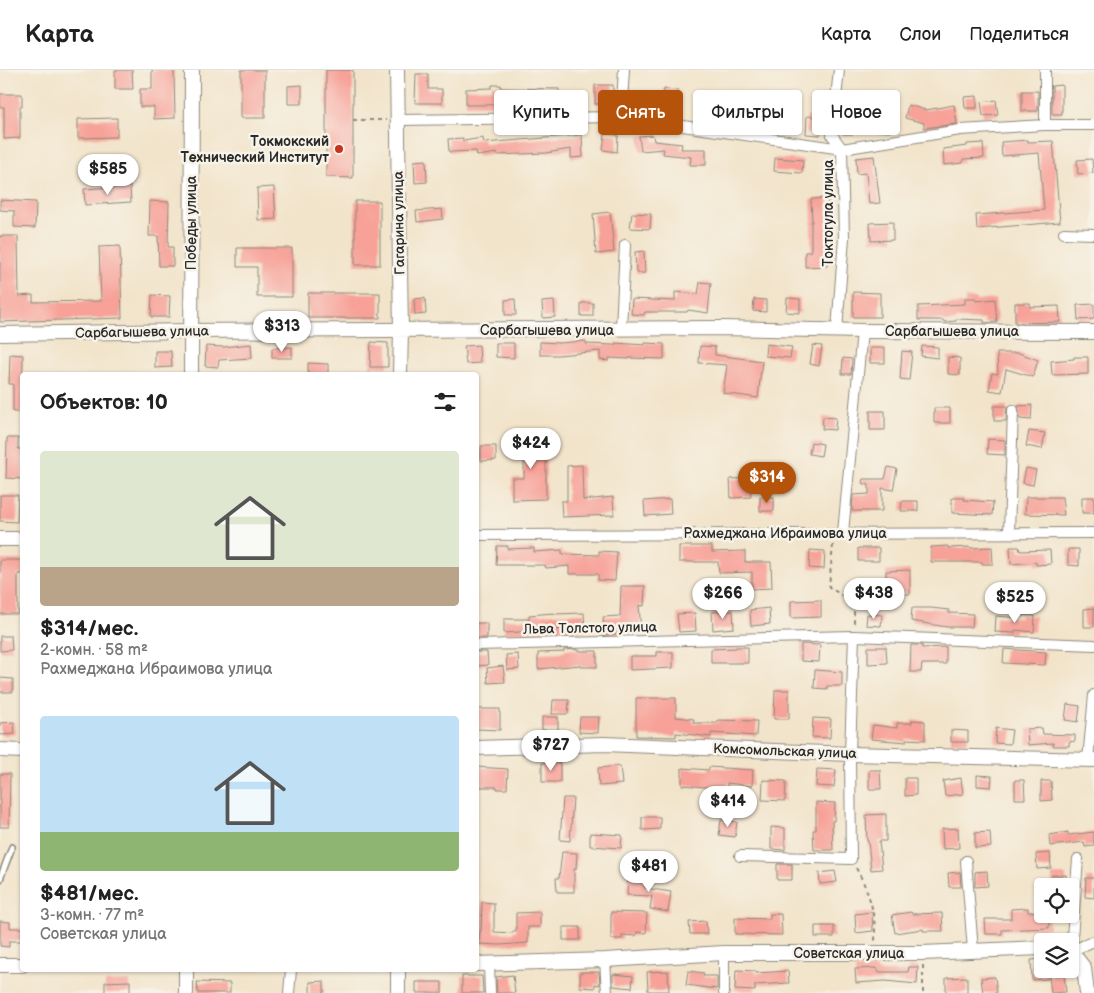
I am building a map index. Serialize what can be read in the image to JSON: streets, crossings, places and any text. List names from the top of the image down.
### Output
{
  "streets": {
    "street": [
      "Токтогула улица",
      "Победы улица",
      "Гагарина улица",
      "Сарбагышева улица",
      "Рахмеджана Ибраимова улица",
      "Льва Толстого улица",
      "Комсомольская улица",
      "Советская улица"
    ]
  },
  "crossings": [
    ["Токтогула улица", "Сарбагышева улица"],
    ["Победы улица", "Сарбагышева улица"],
    ["Гагарина улица", "Сарбагышева улица"]
  ],
  "places": ["Токмокский Технический Институт"],
  "page": {
    "header": "Карта",
    "nav": ["Карта", "Слои", "Поделиться"],
    "chip": [
      "Купить",
      "Снять",
      "Фильтры",
      "Новое"
    ],
    "price": [
      "$585",
      "$313",
      "$424",
      "$314",
      "$266",
      "$438",
      "$525",
      "$727",
      "$414",
      "$481"
    ],
    "heading": "Объектов: 10",
    "list": [
      {
        "name": "$314/мес.",
        "note": "2-комн. · 58 m² · Рахмеджана Ибраимова улица"
      },
      {
        "name": "$481/мес.",
        "note": "3-комн. · 77 m² · Советская улица"
      }
    ]
  }
}
